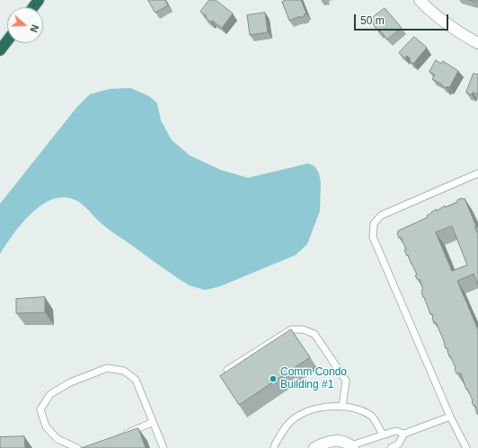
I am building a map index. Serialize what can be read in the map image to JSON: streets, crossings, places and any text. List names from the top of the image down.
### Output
{
  "places": ["Comm Condo Building #1"],
  "scale_bar": "50 m",
  "north": "right"
}
